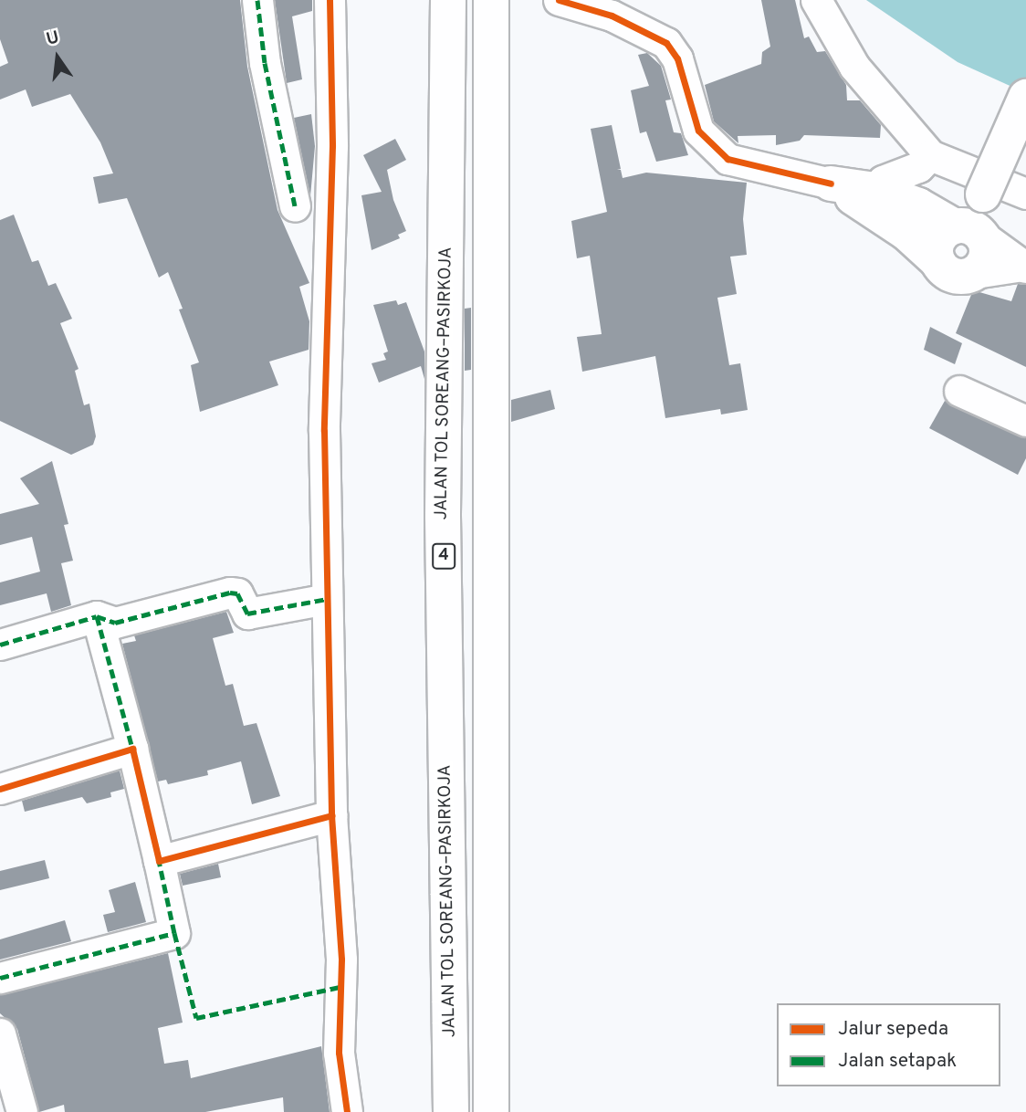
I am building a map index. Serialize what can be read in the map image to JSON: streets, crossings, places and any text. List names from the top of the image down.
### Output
{
  "streets": {
    "main road": ["JALAN TOL SOREANG–PASIRKOJA", "4"]
  },
  "legend": ["Jalur sepeda", "Jalan setapak"],
  "north": "top"
}
